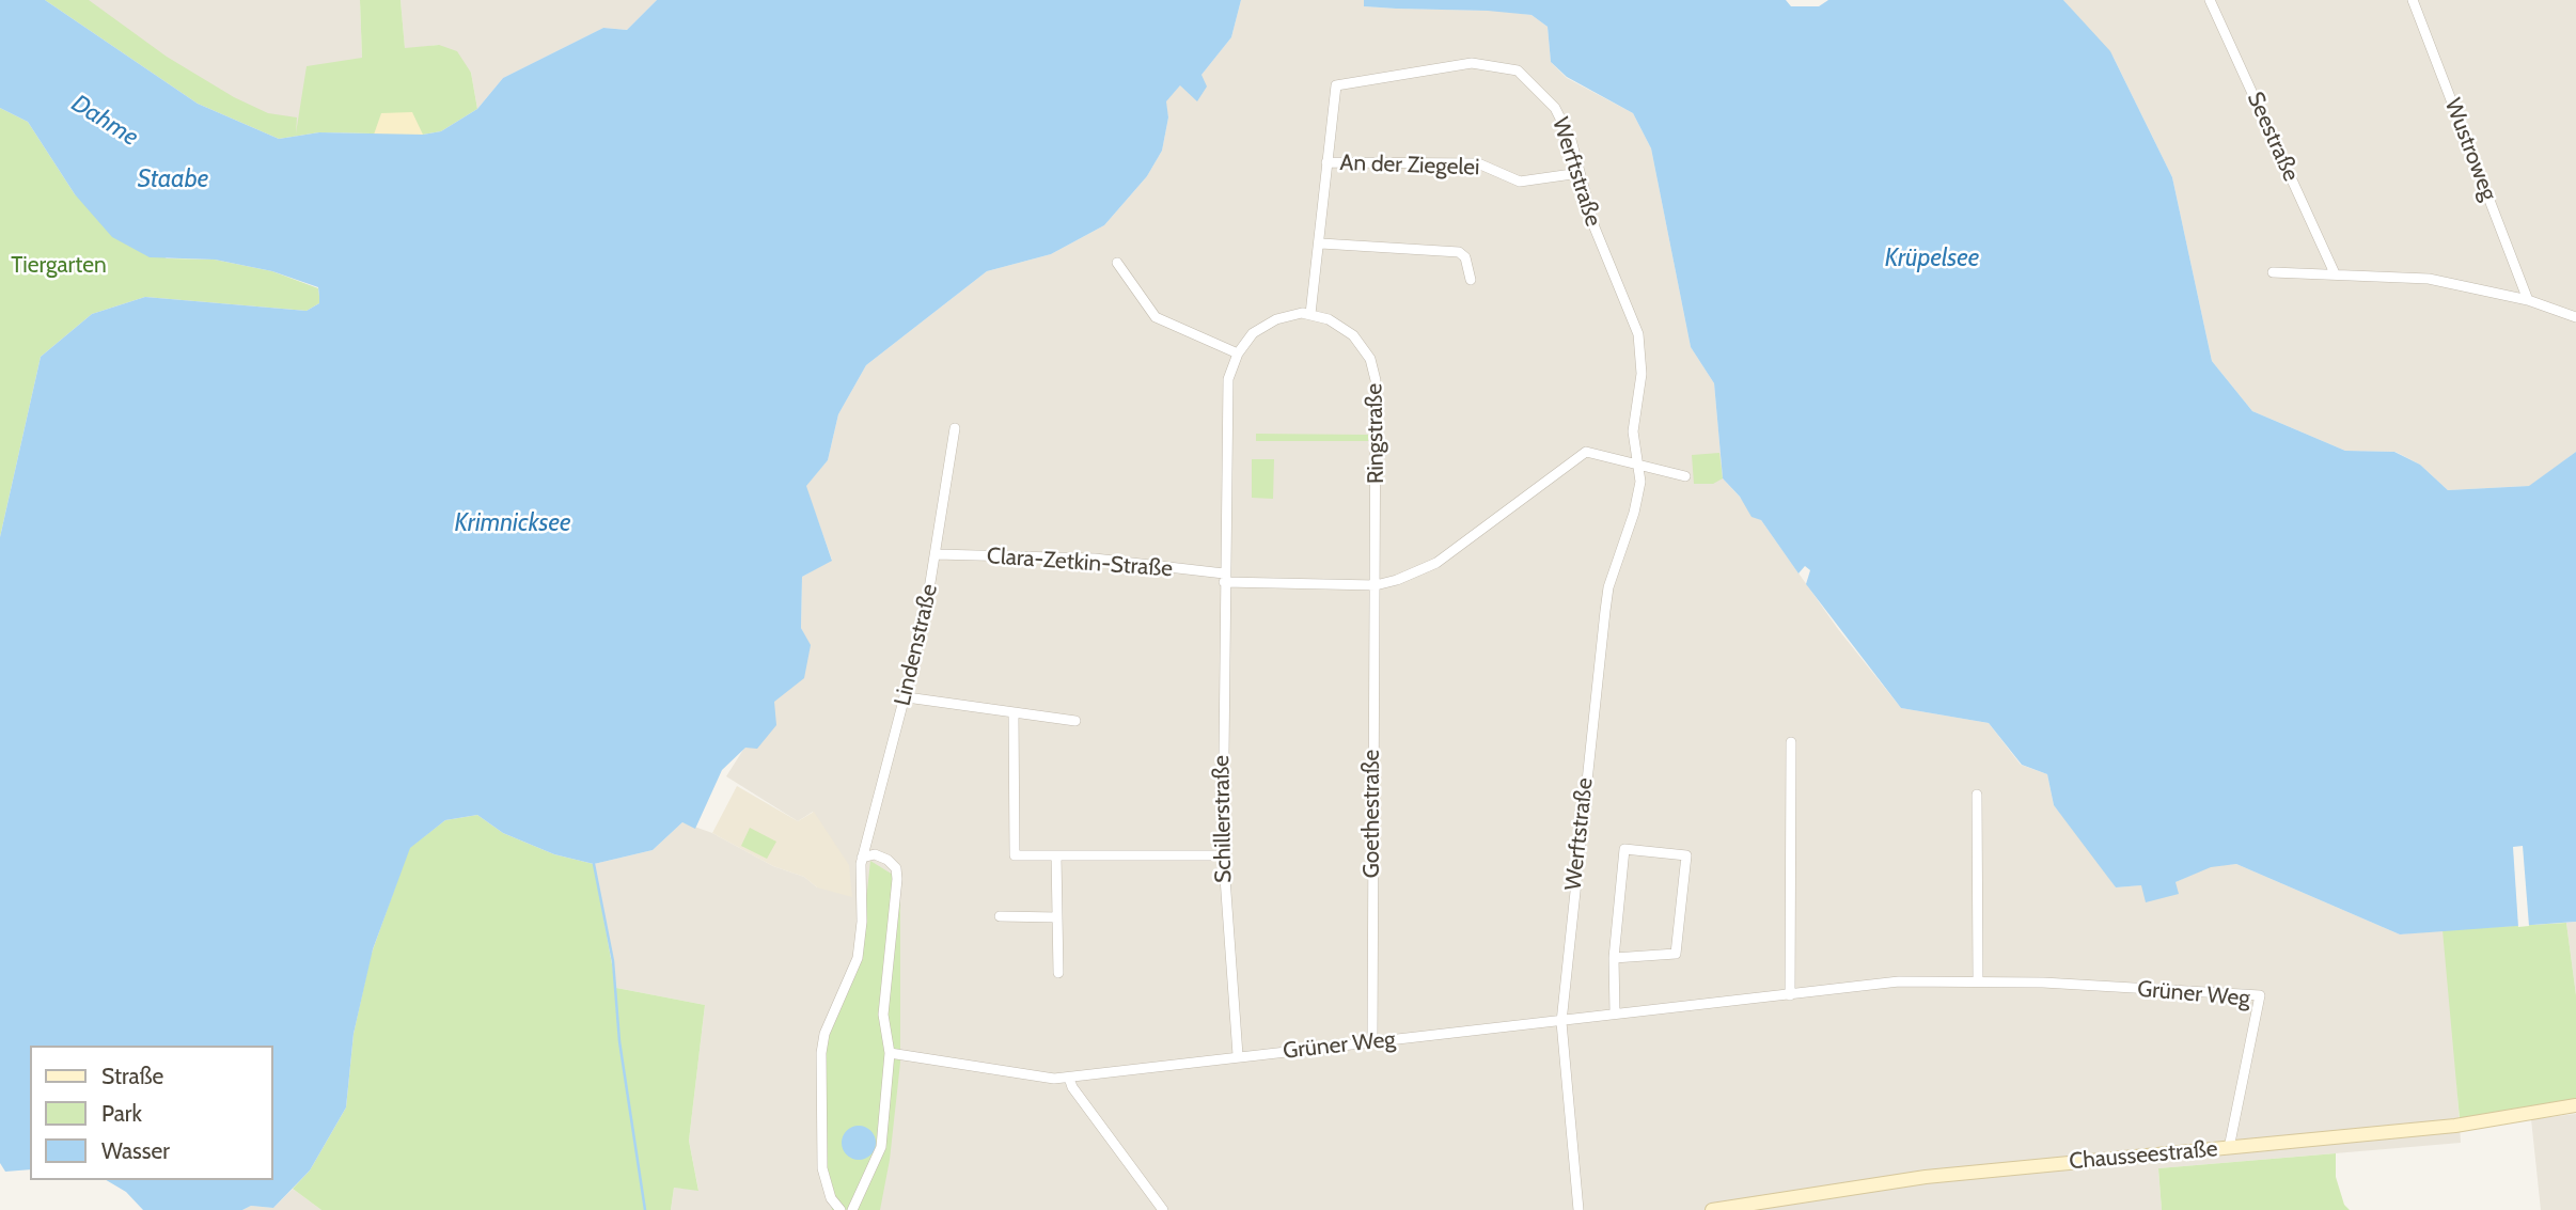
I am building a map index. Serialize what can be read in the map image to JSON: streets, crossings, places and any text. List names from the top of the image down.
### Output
{
  "streets": {
    "main road": ["Chausseestraße"],
    "street": [
      "Seestraße",
      "Wustroweg",
      "An der Ziegelei",
      "Werftstraße",
      "Ringstraße",
      "Clara-Zetkin-Straße",
      "Lindenstraße",
      "Goethestraße",
      "Schillerstraße",
      "Grüner Weg"
    ]
  },
  "crossings": [
    ["An der Ziegelei", "Werftstraße"],
    ["Werftstraße", "Grüner Weg"],
    ["Ringstraße", "Clara-Zetkin-Straße"],
    ["Ringstraße", "Goethestraße"],
    ["Clara-Zetkin-Straße", "Lindenstraße"],
    ["Clara-Zetkin-Straße", "Goethestraße"],
    ["Clara-Zetkin-Straße", "Schillerstraße"],
    ["Goethestraße", "Grüner Weg"],
    ["Schillerstraße", "Grüner Weg"],
    ["Grüner Weg", "Chausseestraße"]
  ],
  "water": [
    "Dahme",
    "Staabe",
    "Krüpelsee",
    "Krimnicksee"
  ],
  "parks": ["Tiergarten"],
  "legend": ["Straße", "Park", "Wasser"]
}
